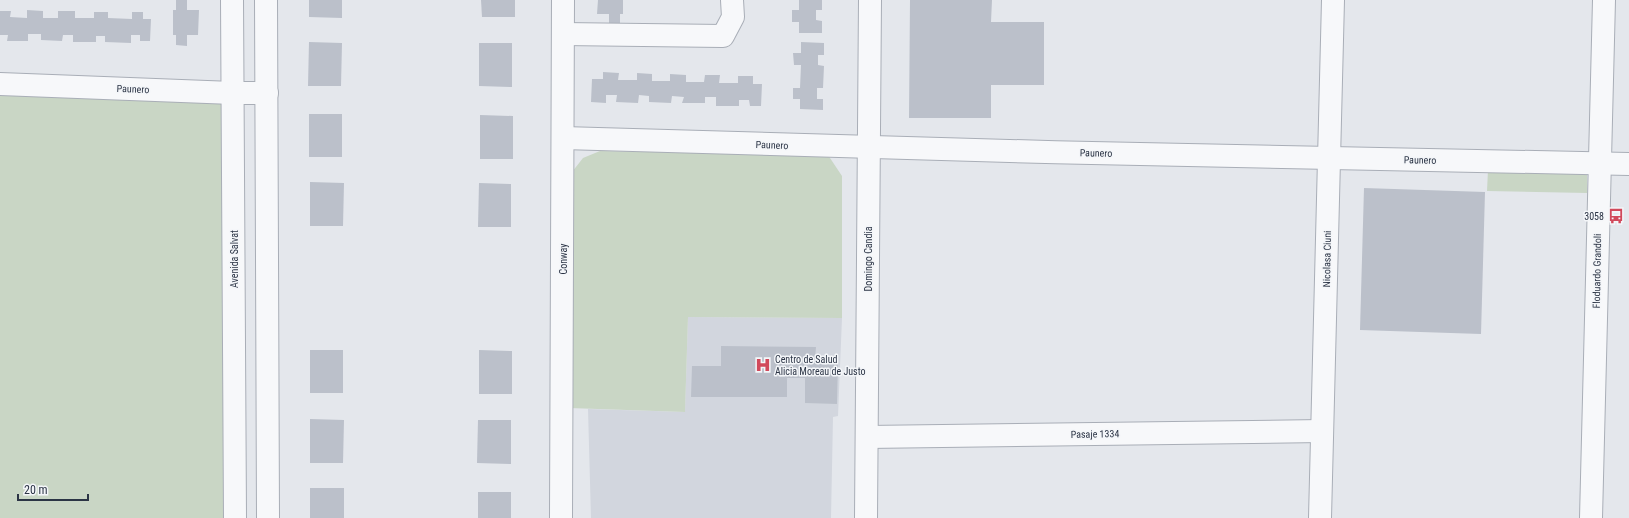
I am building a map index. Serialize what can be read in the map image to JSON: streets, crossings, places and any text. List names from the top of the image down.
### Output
{
  "streets": {
    "street": [
      "Paunero",
      "Avenida Salvat",
      "Conway",
      "Domingo Candia",
      "Nicolasa Ciuni",
      "Floduardo Grandoli",
      "Pasaje 1334"
    ]
  },
  "crossings": [
    ["Paunero", "Avenida Salvat"],
    ["Paunero", "Conway"],
    ["Paunero", "Domingo Candia"],
    ["Paunero", "Nicolasa Ciuni"],
    ["Paunero", "Floduardo Grandoli"],
    ["Domingo Candia", "Pasaje 1334"],
    ["Nicolasa Ciuni", "Pasaje 1334"]
  ],
  "places": {
    "bus stop": ["3058"],
    "hospital": ["Centro de Salud Alicia Moreau de Justo"]
  },
  "scale_bar": "20 m"
}
